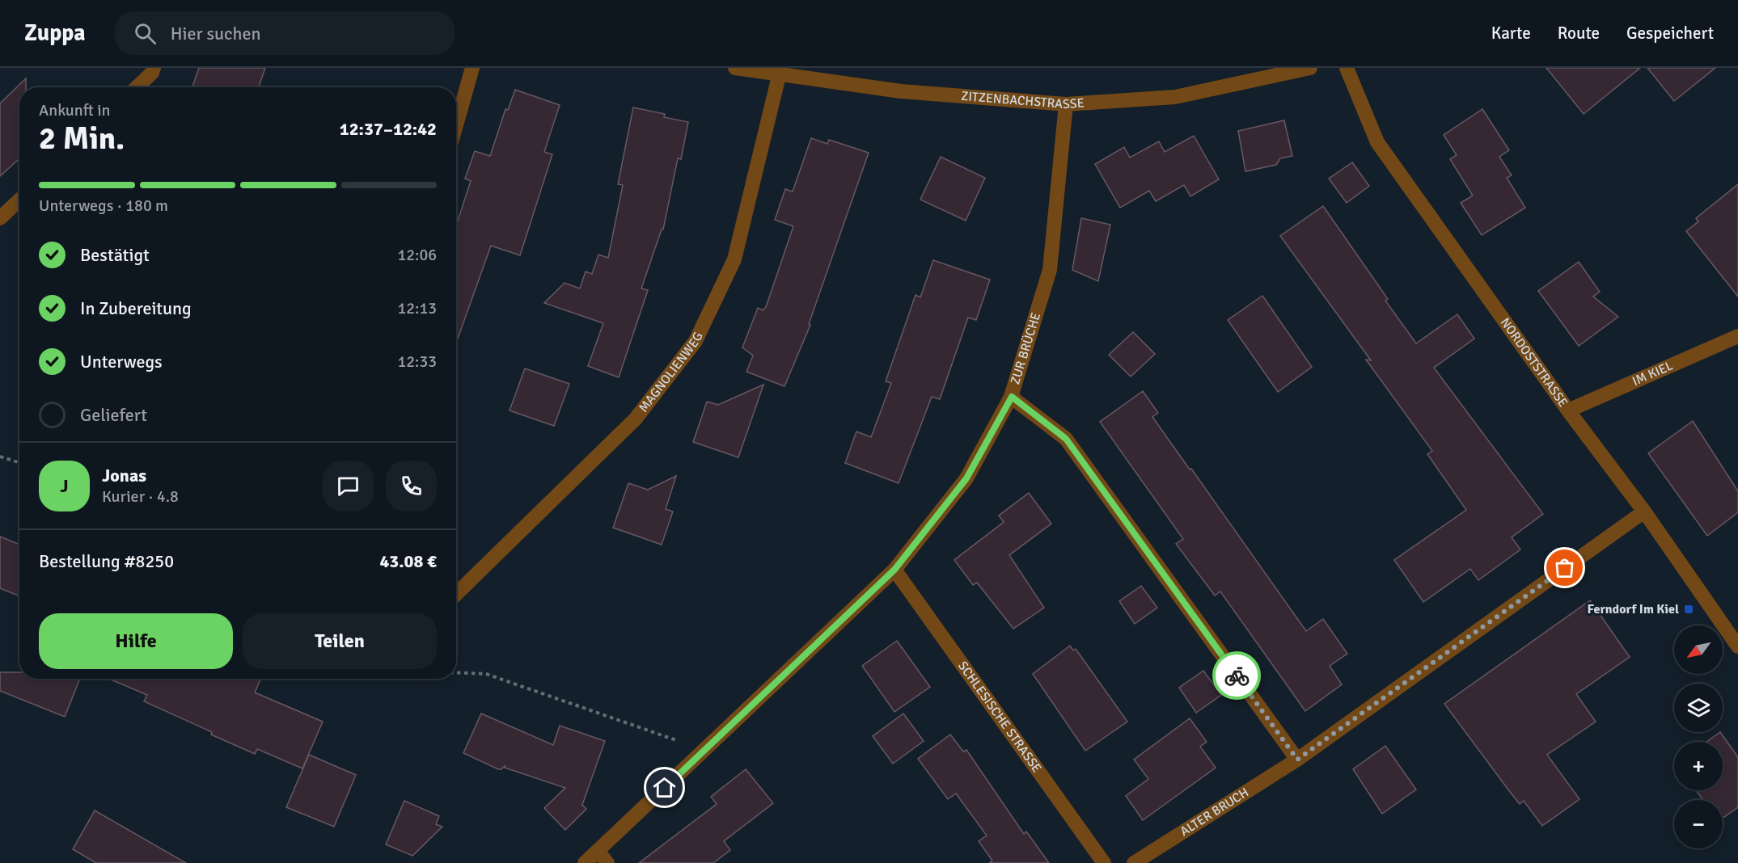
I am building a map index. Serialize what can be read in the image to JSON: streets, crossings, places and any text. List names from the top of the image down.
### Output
{
  "streets": {
    "street": [
      "ZITZENBACHSTRASSE",
      "ZUR BRÜCHE",
      "NORDOSTSTRASSE",
      "MAGNOLIENWEG",
      "IM KIEL",
      "SCHLESISCHE STRASSE",
      "ALTER BRUCH"
    ]
  },
  "crossings": [
    ["ZITZENBACHSTRASSE", "ZUR BRÜCHE"],
    ["ZITZENBACHSTRASSE", "MAGNOLIENWEG"],
    ["ZUR BRÜCHE", "SCHLESISCHE STRASSE"],
    ["NORDOSTSTRASSE", "IM KIEL"],
    ["NORDOSTSTRASSE", "ALTER BRUCH"]
  ],
  "places": {
    "transit": ["Ferndorf Im Kiel"]
  },
  "north": "bottom left",
  "page": {
    "header": "Zuppa",
    "search": "Hier suchen",
    "nav": ["Karte", "Route", "Gespeichert"],
    "heading": ["2 Min.", "Ankunft in", "12:37–12:42"],
    "panel": [
      "Jonas",
      "Kurier · 4.8",
      "Bestellung #8250",
      "43.08 €"
    ],
    "bar": "Unterwegs · 180 m",
    "list": [
      ["Bestätigt", "12:06"],
      ["In Zubereitung", "12:13"],
      ["Unterwegs", "12:33"],
      "Geliefert"
    ],
    "round": "J",
    "buttons": ["Hilfe", "Teilen"],
    "map_buttons": ["+", "−"]
  }
}
